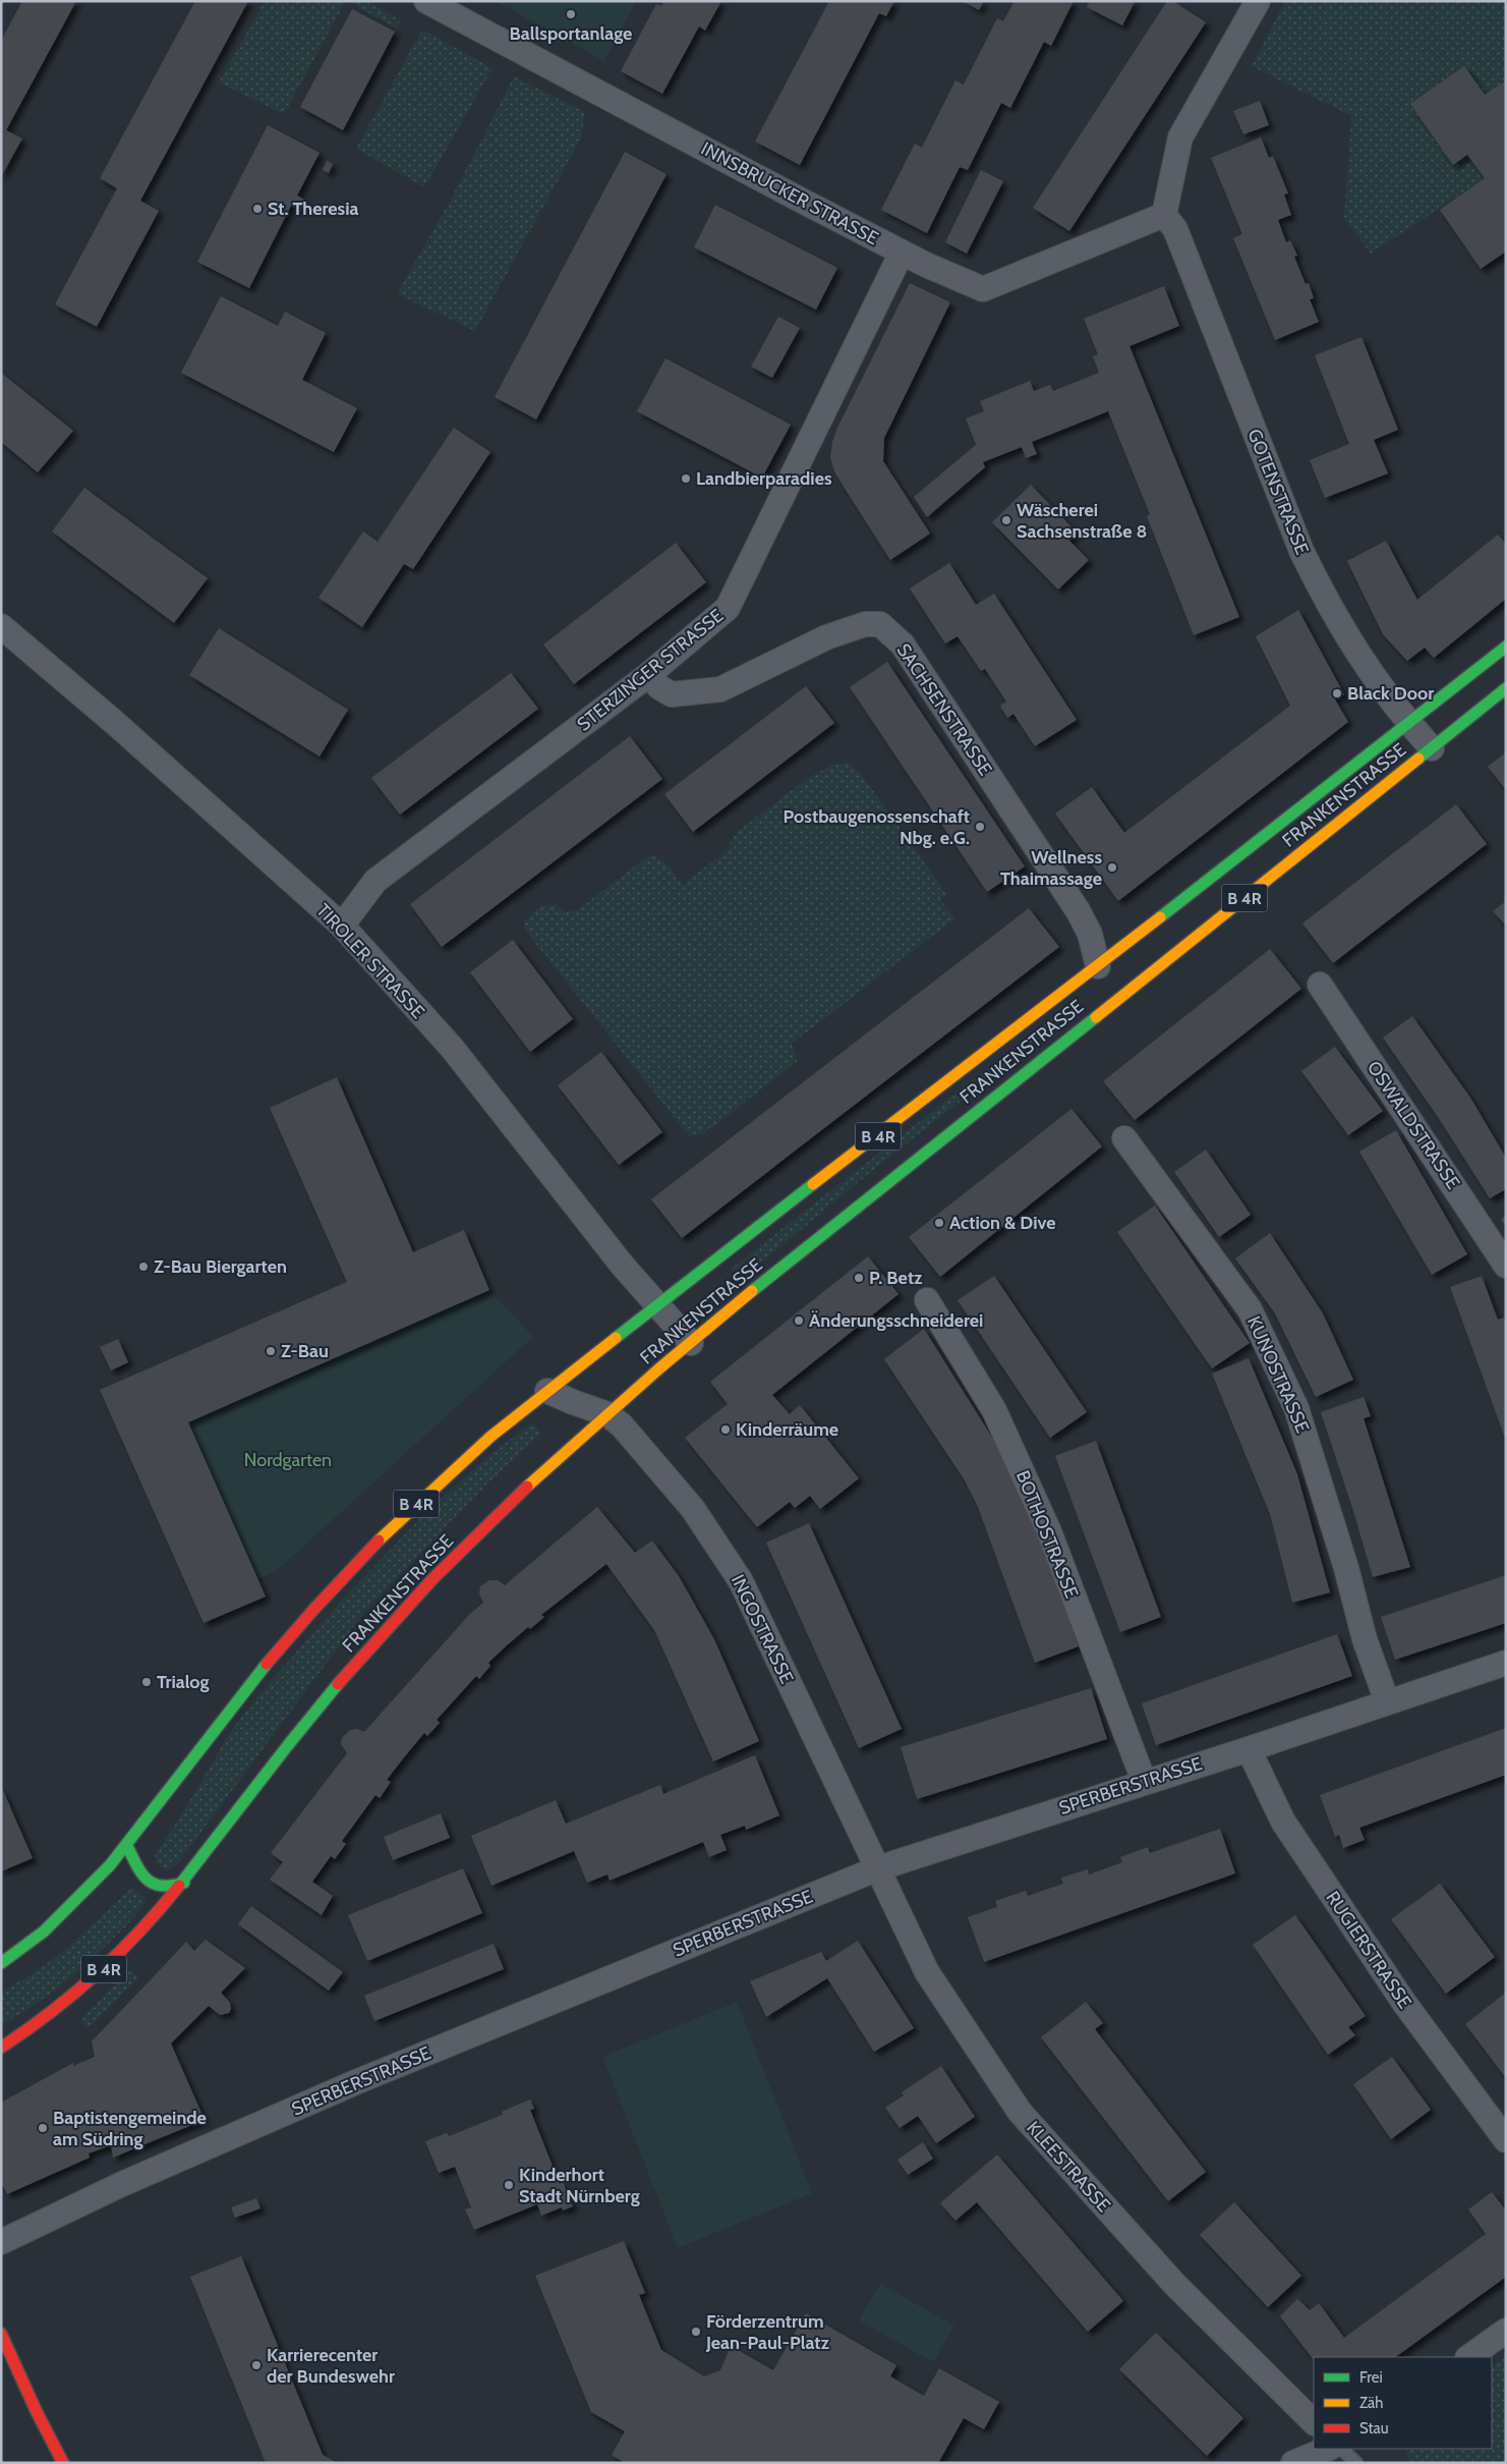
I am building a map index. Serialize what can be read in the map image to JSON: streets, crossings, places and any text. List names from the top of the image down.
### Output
{
  "streets": {
    "main road": ["FRANKENSTRASSE", "B 4R"],
    "street": [
      "INNSBRUCKER STRASSE",
      "GOTENSTRASSE",
      "STERZINGER STRASSE",
      "SACHSENSTRASSE",
      "TIROLER STRASSE",
      "OSWALDSTRASSE",
      "KUNOSTRASSE",
      "BOTHOSTRASSE",
      "INGOSTRASSE",
      "SPERBERSTRASSE",
      "RUGIERSTRASSE",
      "KLEESTRASSE"
    ]
  },
  "crossings": [
    ["INNSBRUCKER STRASSE", "GOTENSTRASSE"],
    ["INNSBRUCKER STRASSE", "STERZINGER STRASSE"],
    ["GOTENSTRASSE", "FRANKENSTRASSE"],
    ["STERZINGER STRASSE", "SACHSENSTRASSE"],
    ["STERZINGER STRASSE", "TIROLER STRASSE"],
    ["SACHSENSTRASSE", "FRANKENSTRASSE"],
    ["FRANKENSTRASSE", "TIROLER STRASSE"],
    ["FRANKENSTRASSE", "INGOSTRASSE"],
    ["KUNOSTRASSE", "SPERBERSTRASSE"],
    ["BOTHOSTRASSE", "SPERBERSTRASSE"],
    ["INGOSTRASSE", "SPERBERSTRASSE"],
    ["INGOSTRASSE", "KLEESTRASSE"],
    ["SPERBERSTRASSE", "RUGIERSTRASSE"],
    ["SPERBERSTRASSE", "KLEESTRASSE"]
  ],
  "parks": ["Nordgarten"],
  "places": [
    "Ballsportanlage",
    "St. Theresia",
    "Landbierparadies",
    "Wäscherei Sachsenstraße 8",
    "Black Door",
    "Postbaugenossenschaft Nbg. e.G.",
    "Wellness Thaimassage",
    "Action & Dive",
    "Z-Bau Biergarten",
    "P. Betz",
    "Änderungsschneiderei",
    "Z-Bau",
    "Kinderräume",
    "Trialog",
    "Baptistengemeinde am Südring",
    "Kinderhort Stadt Nürnberg",
    "Förderzentrum Jean-Paul-Platz",
    "Karrierecenter der Bundeswehr"
  ],
  "legend": ["Frei", "Zäh", "Stau"]
}
